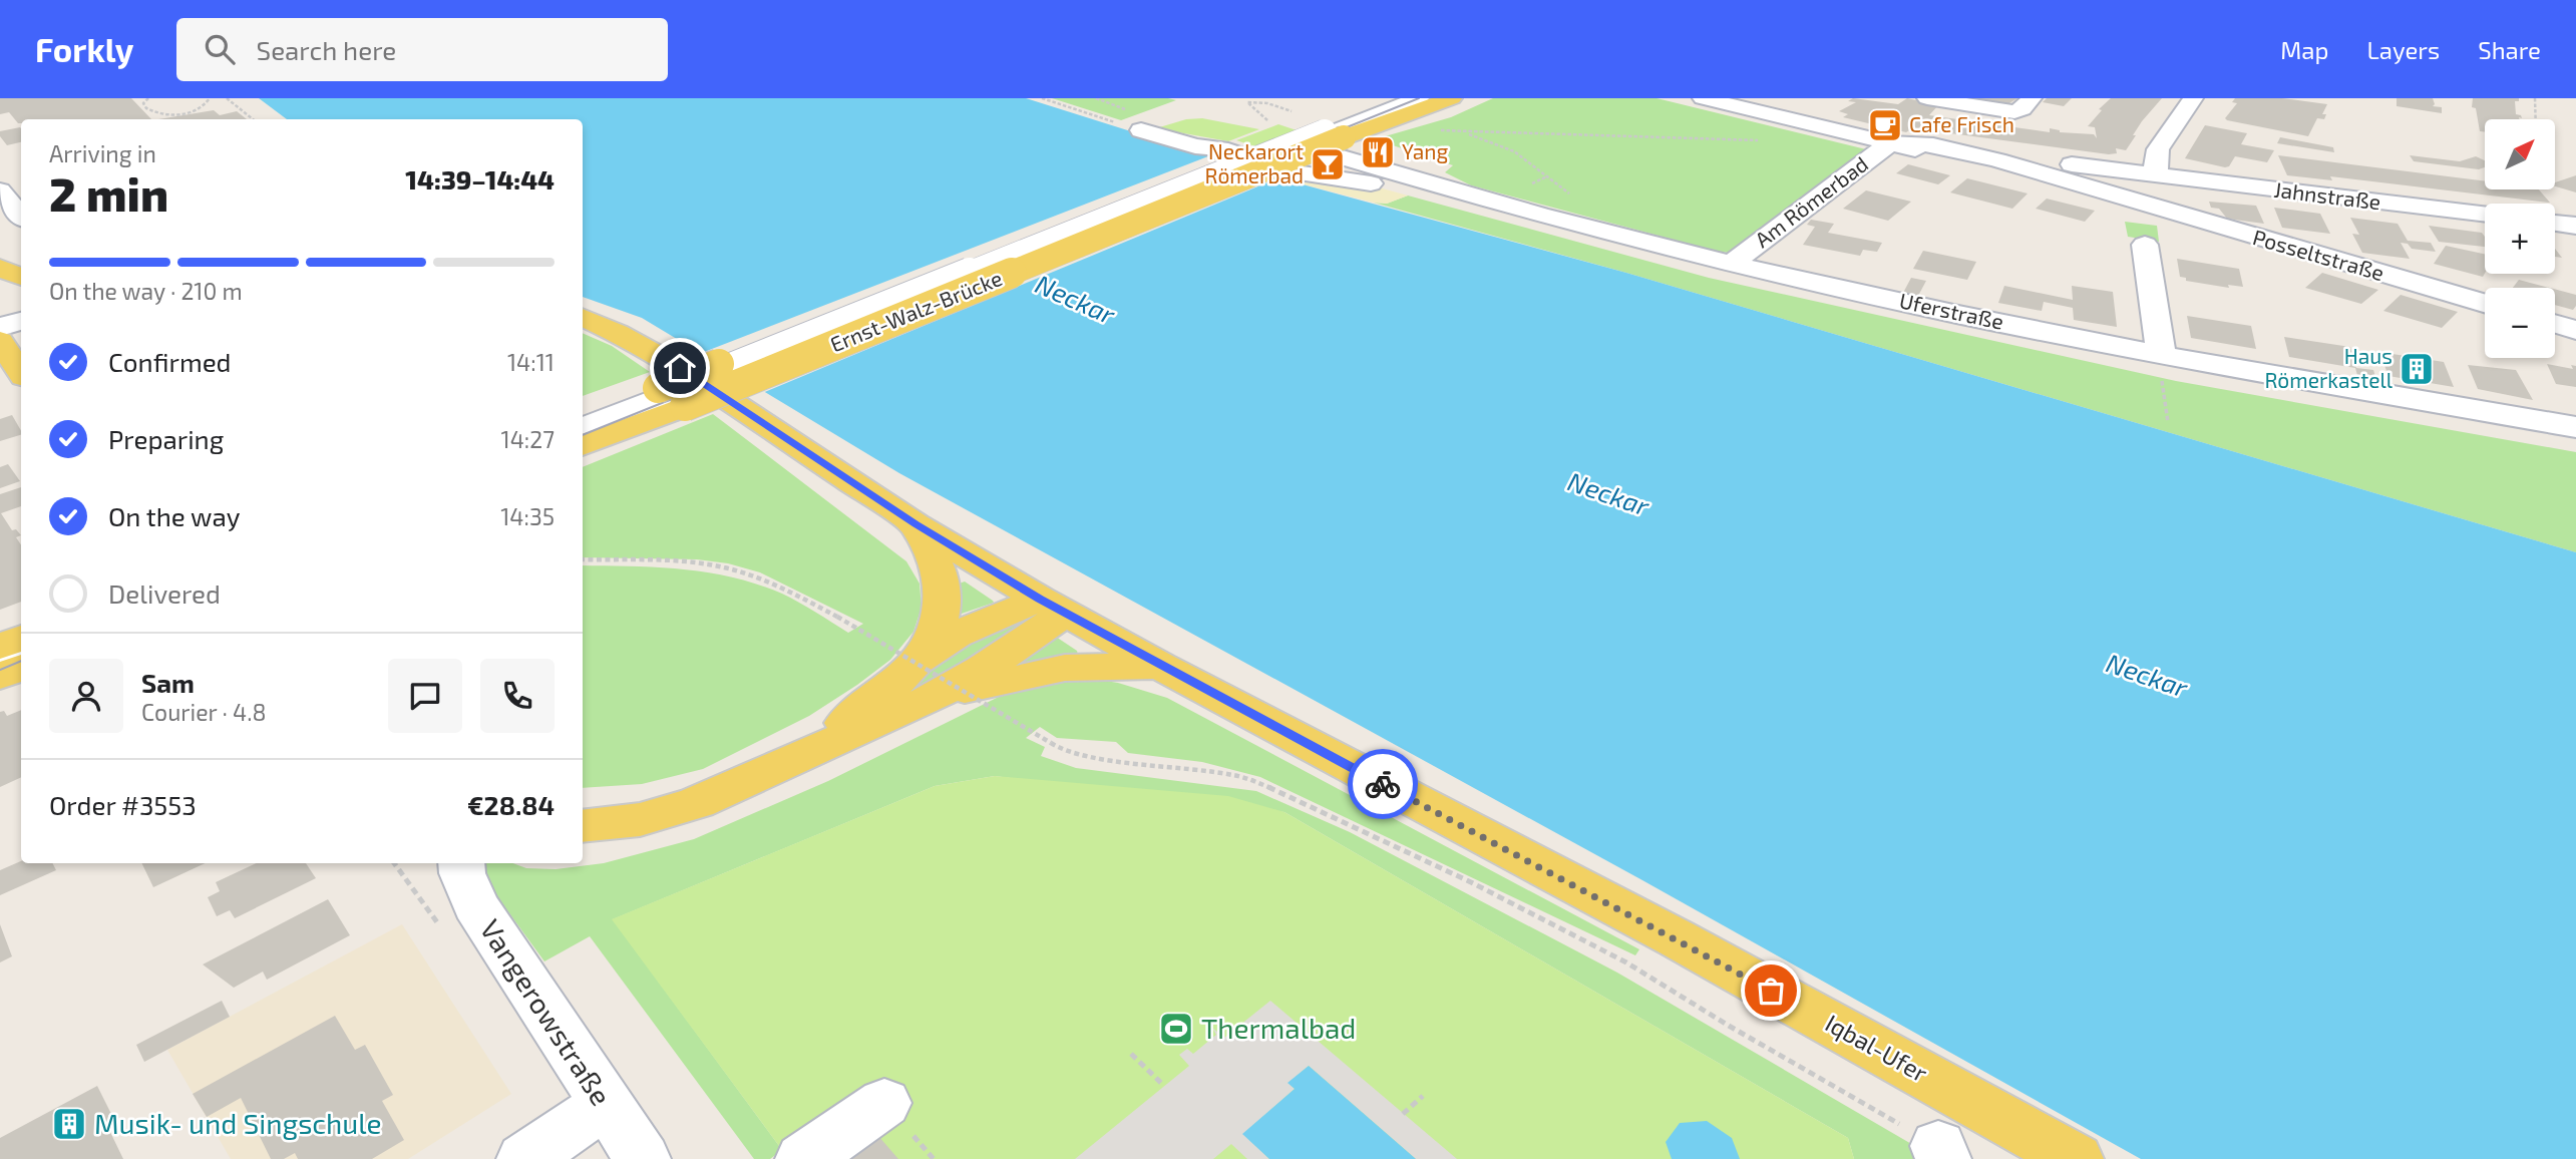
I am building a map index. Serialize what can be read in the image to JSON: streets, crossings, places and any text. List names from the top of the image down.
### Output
{
  "streets": {
    "main road": ["Ernst-Walz-Brücke", "Iqbal-Ufer"],
    "street": [
      "Jahnstraße",
      "Am Römerbad",
      "Posseltstraße",
      "Uferstraße",
      "Vangerowstraße"
    ]
  },
  "crossings": [
    ["Jahnstraße", "Am Römerbad"],
    ["Jahnstraße", "Posseltstraße"],
    ["Am Römerbad", "Uferstraße"],
    ["Ernst-Walz-Brücke", "Uferstraße"]
  ],
  "water": ["Neckar"],
  "places": {
    "cafe": ["Cafe Frisch"],
    "restaurant": ["Yang"],
    "bar": ["Neckarort Römerbad"],
    "building": ["Haus Römerkastell", "Musik- und Singschule"],
    "sports": ["Thermalbad"]
  },
  "north": "top right",
  "page": {
    "header": "Forkly",
    "search": "Search here",
    "nav": ["Map", "Layers", "Share"],
    "map_buttons": ["+", "−"],
    "heading": ["2 min", "Arriving in", "14:39–14:44"],
    "panel": [
      "Sam",
      "Courier · 4.8",
      "Order #3553",
      "€28.84"
    ],
    "bar": "On the way · 210 m",
    "list": [
      ["Confirmed", "14:11"],
      ["Preparing", "14:27"],
      ["On the way", "14:35"],
      "Delivered"
    ]
  }
}
